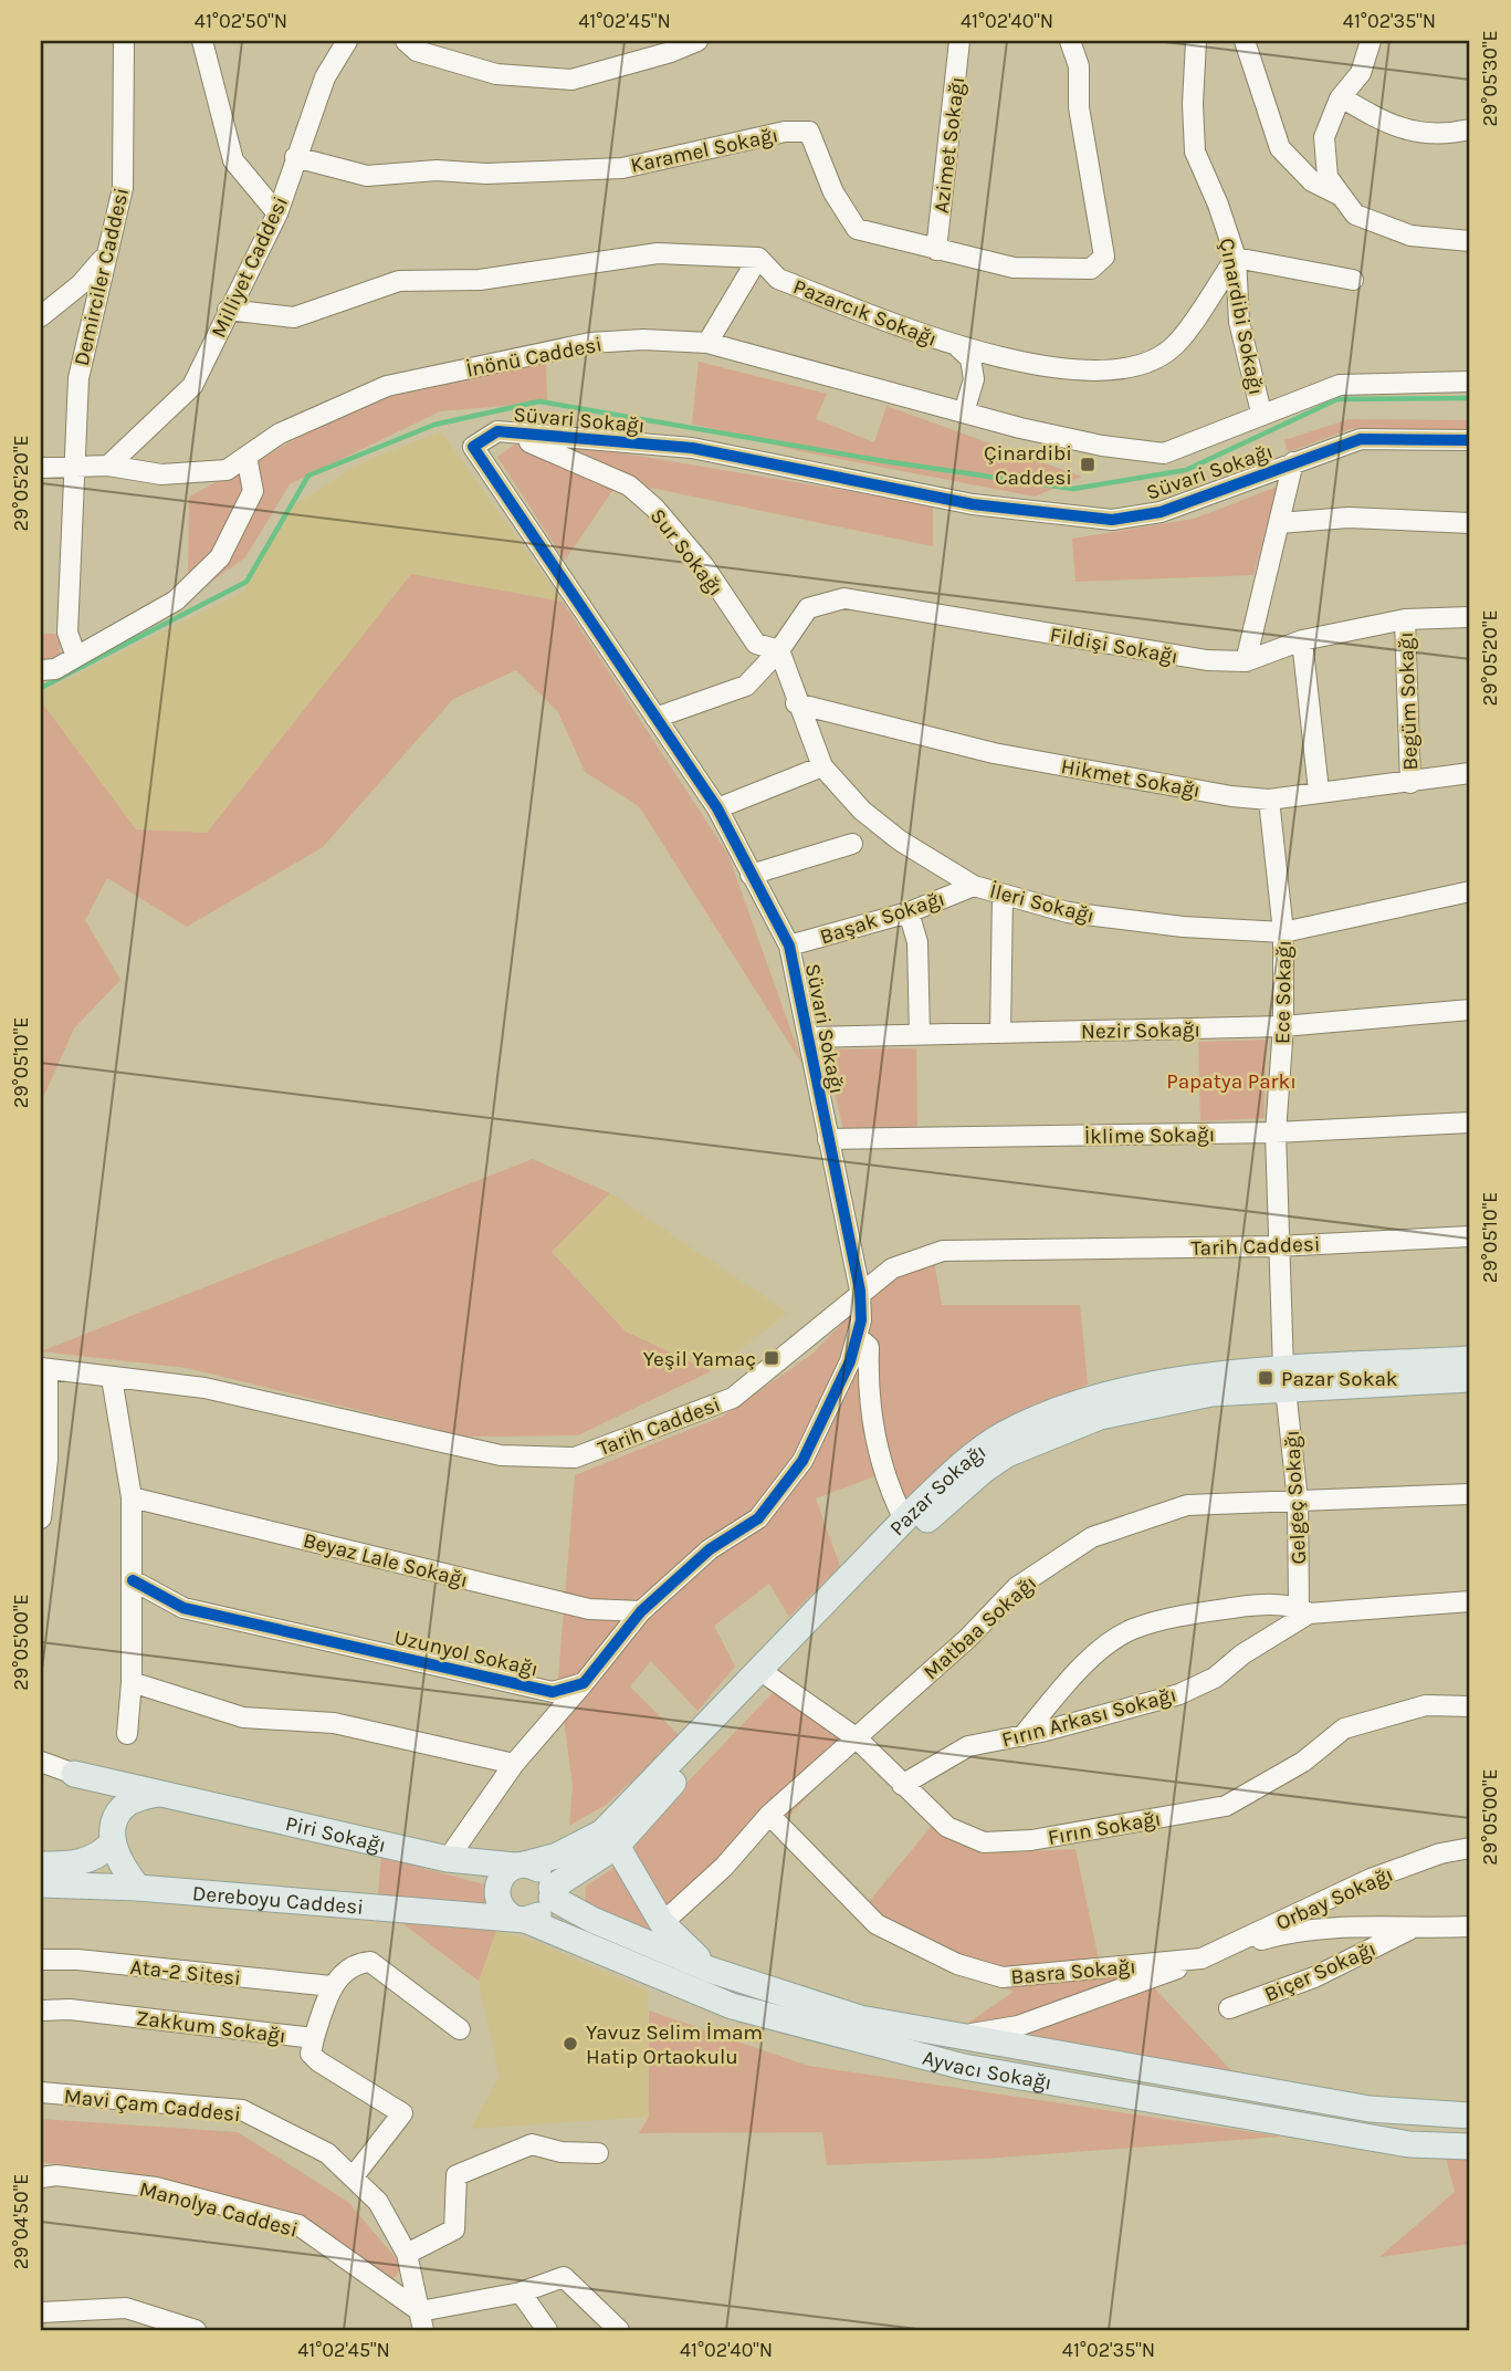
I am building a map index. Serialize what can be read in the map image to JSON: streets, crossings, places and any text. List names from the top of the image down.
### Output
{
  "streets": {
    "main road": [
      "Pazar Sokağı",
      "Piri Sokağı",
      "Dereboyu Caddesi",
      "Ayvacı Sokağı"
    ],
    "street": [
      "Azimet Sokağı",
      "Karamel Sokağı",
      "Milliyet Caddesi",
      "Demirciler Caddesi",
      "Pazarcık Sokağı",
      "Çınardibi Sokağı",
      "İnönü Caddesi",
      "Süvari Sokağı",
      "Sur Sokağı",
      "Fildişi Sokağı",
      "Begüm Sokağı",
      "Hikmet Sokağı",
      "İleri Sokağı",
      "Başak Sokağı",
      "Ece Sokağı",
      "Nezir Sokağı",
      "İklime Sokağı",
      "Tarih Caddesi",
      "Gelgeç Sokağı",
      "Beyaz Lale Sokağı",
      "Matbaa Sokağı",
      "Uzunyol Sokağı",
      "Fırın Arkası Sokağı",
      "Fırın Sokağı",
      "Orbay Sokağı",
      "Basra Sokağı",
      "Biçer Sokağı",
      "Ata-2 Sitesi",
      "Zakkum Sokağı",
      "Mavi Çam Caddesi",
      "Manolya Caddesi"
    ]
  },
  "crossings": [
    ["Azimet Sokağı", "Karamel Sokağı"],
    ["Karamel Sokağı", "Milliyet Caddesi"],
    ["Milliyet Caddesi", "İnönü Caddesi"],
    ["Demirciler Caddesi", "İnönü Caddesi"],
    ["Pazarcık Sokağı", "Çınardibi Sokağı"],
    ["Çınardibi Sokağı", "İnönü Caddesi"],
    ["Süvari Sokağı", "Sur Sokağı"],
    ["Süvari Sokağı", "Fildişi Sokağı"],
    ["Süvari Sokağı", "Başak Sokağı"],
    ["Süvari Sokağı", "Nezir Sokağı"],
    ["Süvari Sokağı", "İklime Sokağı"],
    ["Süvari Sokağı", "Tarih Caddesi"],
    ["Sur Sokağı", "Fildişi Sokağı"],
    ["Sur Sokağı", "İleri Sokağı"],
    ["Fildişi Sokağı", "Begüm Sokağı"],
    ["Fildişi Sokağı", "İleri Sokağı"],
    ["Begüm Sokağı", "Hikmet Sokağı"],
    ["Hikmet Sokağı", "İleri Sokağı"],
    ["Hikmet Sokağı", "Ece Sokağı"],
    ["İleri Sokağı", "Başak Sokağı"],
    ["İleri Sokağı", "Ece Sokağı"],
    ["Ece Sokağı", "Nezir Sokağı"],
    ["Ece Sokağı", "İklime Sokağı"],
    ["Ece Sokağı", "Tarih Caddesi"],
    ["Ece Sokağı", "Pazar Sokağı"],
    ["Ece Sokağı", "Gelgeç Sokağı"],
    ["Pazar Sokağı", "Gelgeç Sokağı"],
    ["Pazar Sokağı", "Fırın Sokağı"],
    ["Pazar Sokağı", "Piri Sokağı"],
    ["Pazar Sokağı", "Dereboyu Caddesi"],
    ["Pazar Sokağı", "Ayvacı Sokağı"],
    ["Gelgeç Sokağı", "Matbaa Sokağı"],
    ["Gelgeç Sokağı", "Fırın Arkası Sokağı"],
    ["Matbaa Sokağı", "Fırın Sokağı"],
    ["Matbaa Sokağı", "Basra Sokağı"],
    ["Fırın Arkası Sokağı", "Fırın Sokağı"],
    ["Piri Sokağı", "Dereboyu Caddesi"],
    ["Piri Sokağı", "Ayvacı Sokağı"],
    ["Orbay Sokağı", "Basra Sokağı"],
    ["Orbay Sokağı", "Ayvacı Sokağı"],
    ["Dereboyu Caddesi", "Ayvacı Sokağı"],
    ["Basra Sokağı", "Ayvacı Sokağı"],
    ["Biçer Sokağı", "Ayvacı Sokağı"],
    ["Zakkum Sokağı", "Mavi Çam Caddesi"],
    ["Mavi Çam Caddesi", "Manolya Caddesi"]
  ],
  "parks": ["Papatya Parkı"],
  "places": {
    "transit": ["Çinardibi Caddesi", "Yeşil Yamaç", "Pazar Sokak"],
    "other": ["Yavuz Selim İmam Hatip Ortaokulu"]
  },
  "coordinates": [
    "41°02'50\"N",
    "41°02'45\"N",
    "41°02'40\"N",
    "41°02'35\"N",
    "29°05'30\"E",
    "29°05'20\"E",
    "29°05'10\"E",
    "29°05'00\"E",
    "29°04'50\"E"
  ]
}
